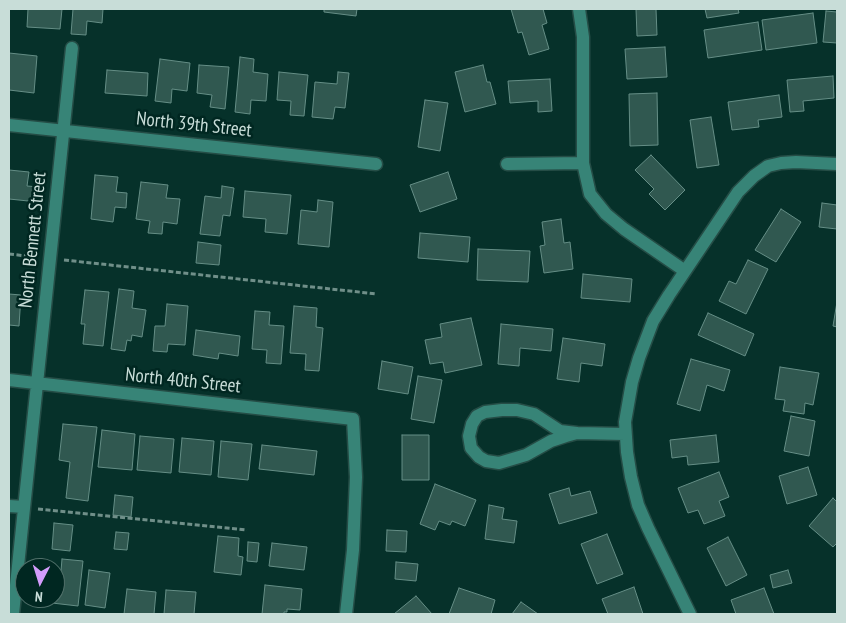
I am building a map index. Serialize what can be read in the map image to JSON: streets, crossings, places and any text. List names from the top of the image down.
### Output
{
  "streets": {
    "street": ["North 39th Street", "North Bennett Street", "North 40th Street"]
  },
  "crossings": [
    ["North 39th Street", "North Bennett Street"],
    ["North Bennett Street", "North 40th Street"]
  ],
  "north": "bottom"
}
